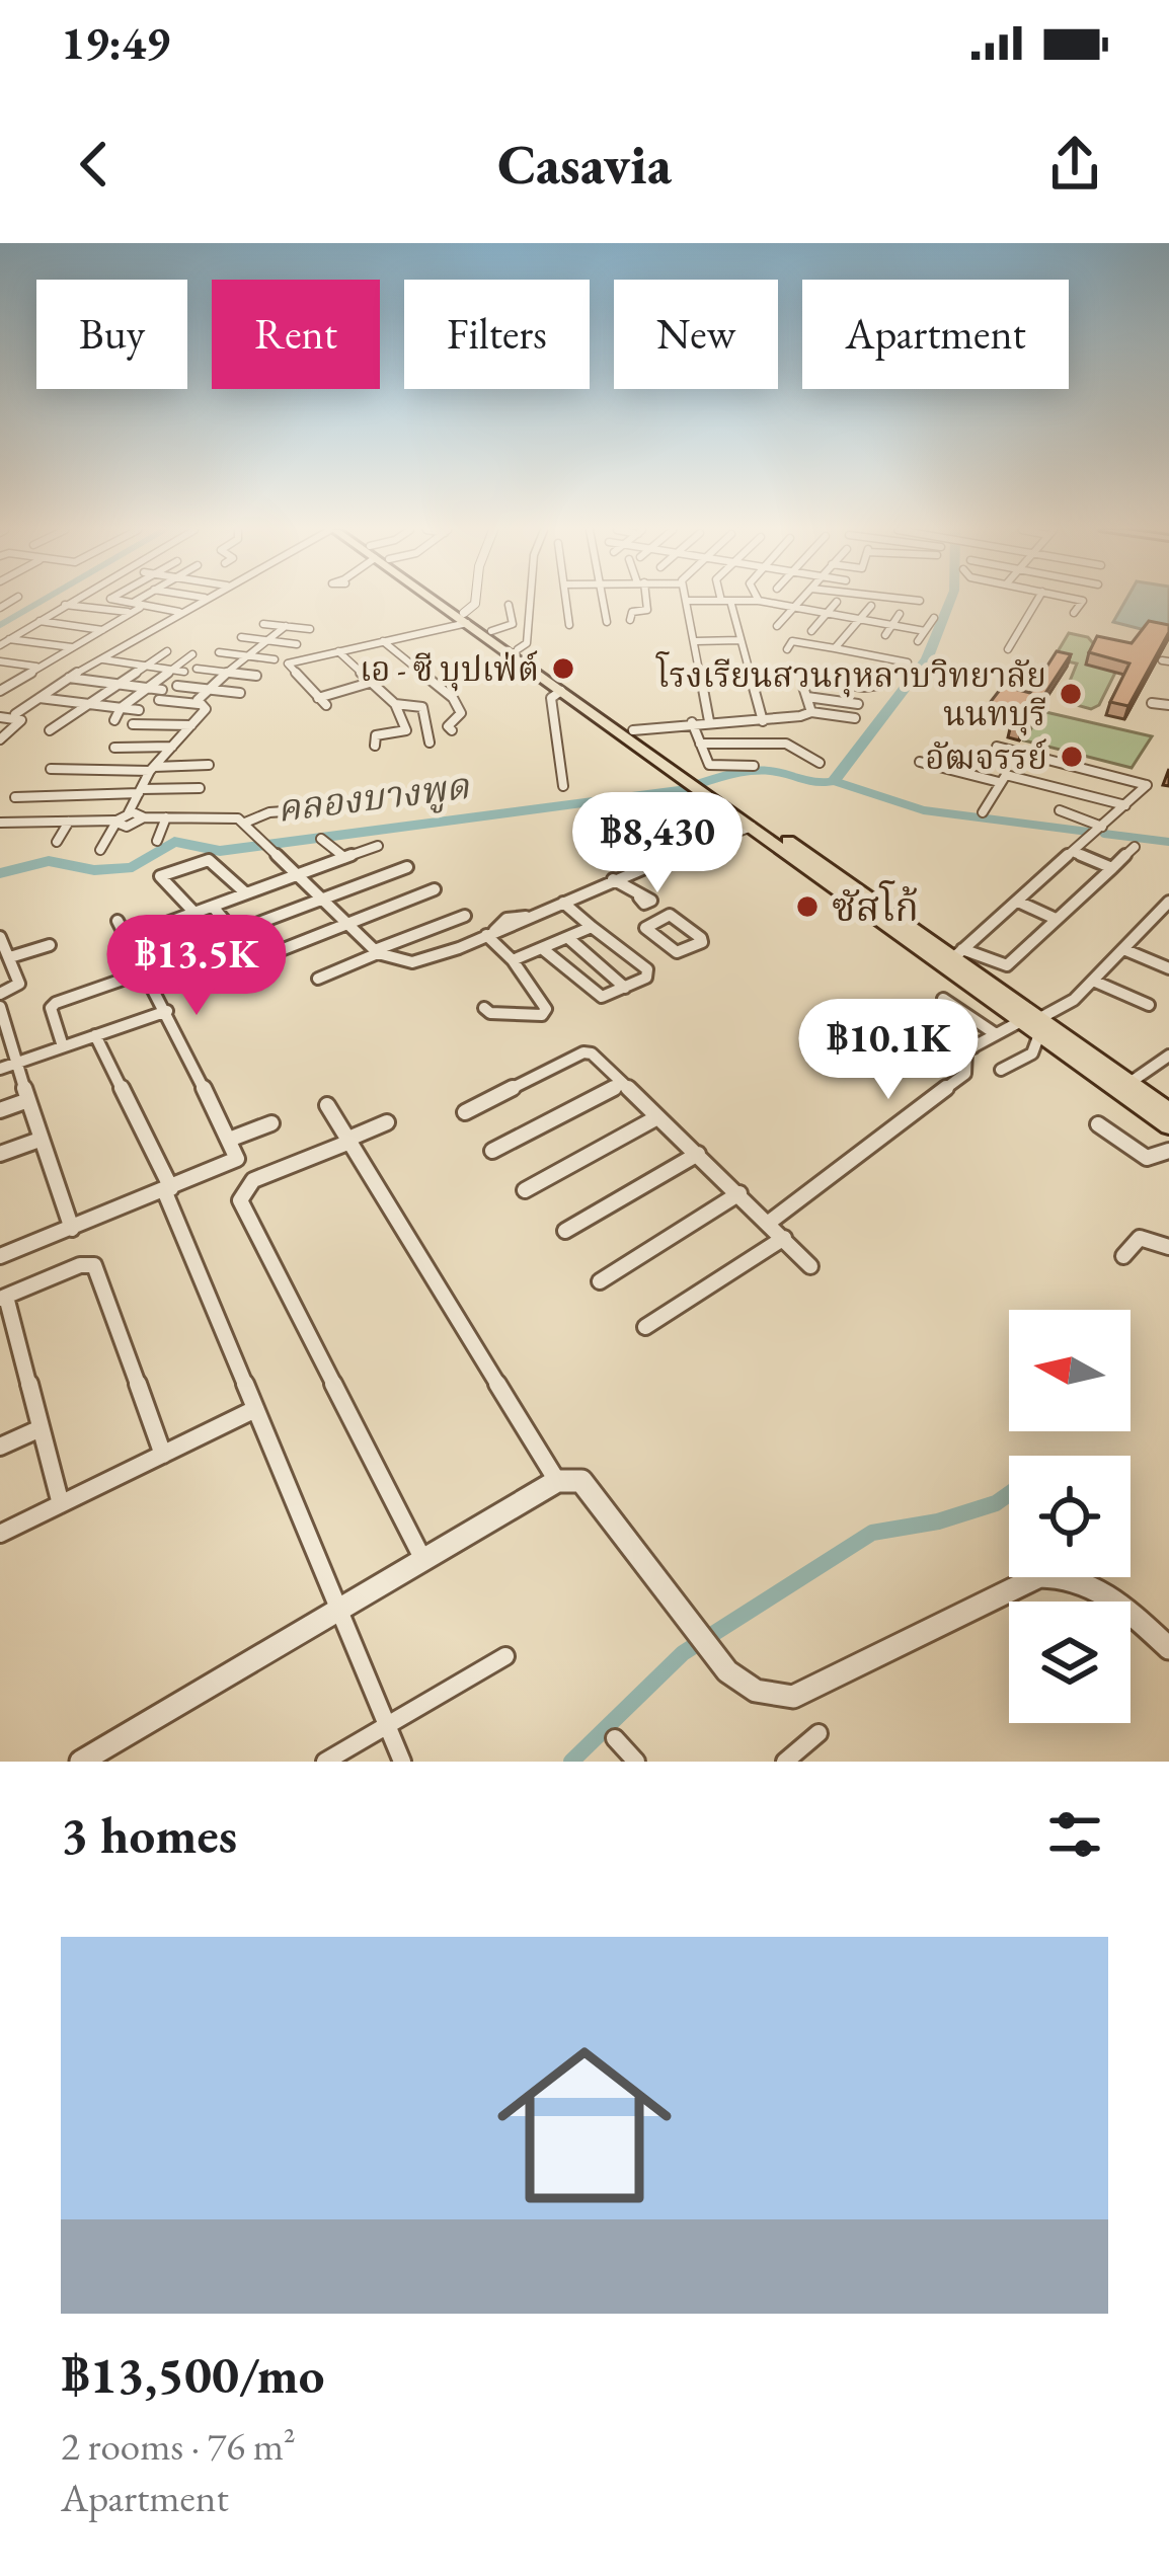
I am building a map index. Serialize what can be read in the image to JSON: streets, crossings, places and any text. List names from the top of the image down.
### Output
{
  "water": ["คลองบางพูด"],
  "places": [
    "เอ - ซี บุปเฟ่ต์",
    "โรงเรียนสวนกุหลาบวิทยาลัย นนทบุรี",
    "อัฒจรรย์",
    "ซัสโก้"
  ],
  "north": "left",
  "page": {
    "status": "19:49",
    "header": "Casavia",
    "chip": [
      "Buy",
      "Rent",
      "Filters",
      "New",
      "Apartment"
    ],
    "price": ["฿8,430", "฿13.5K", "฿10.1K"],
    "heading": "3 homes",
    "list": [
      {
        "name": "฿13,500/mo",
        "note": "2 rooms · 76 m² · Apartment"
      }
    ]
  }
}
